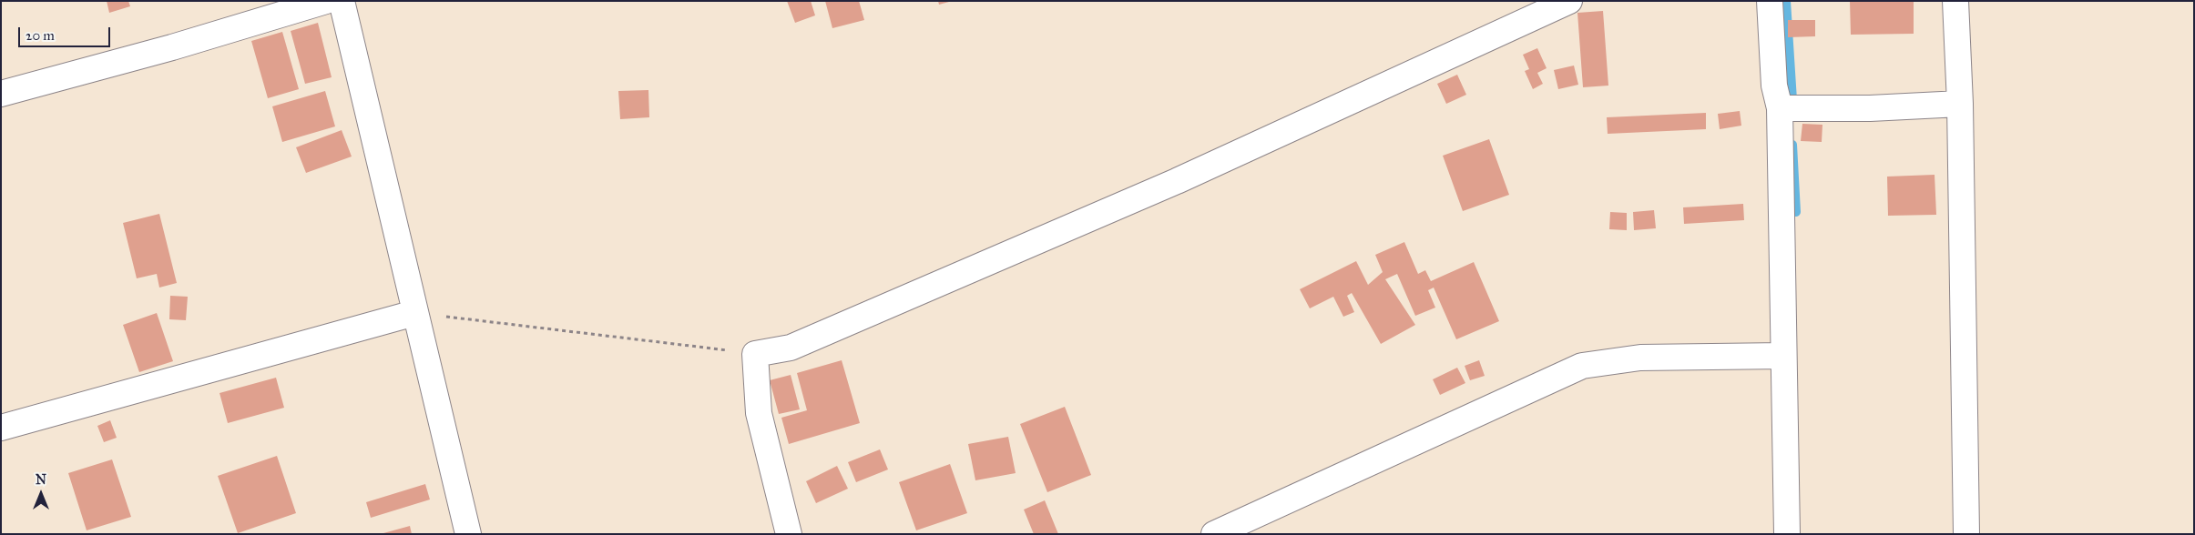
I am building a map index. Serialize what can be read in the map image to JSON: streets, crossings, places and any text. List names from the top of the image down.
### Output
{
  "scale_bar": "20 m",
  "north": "top"
}
